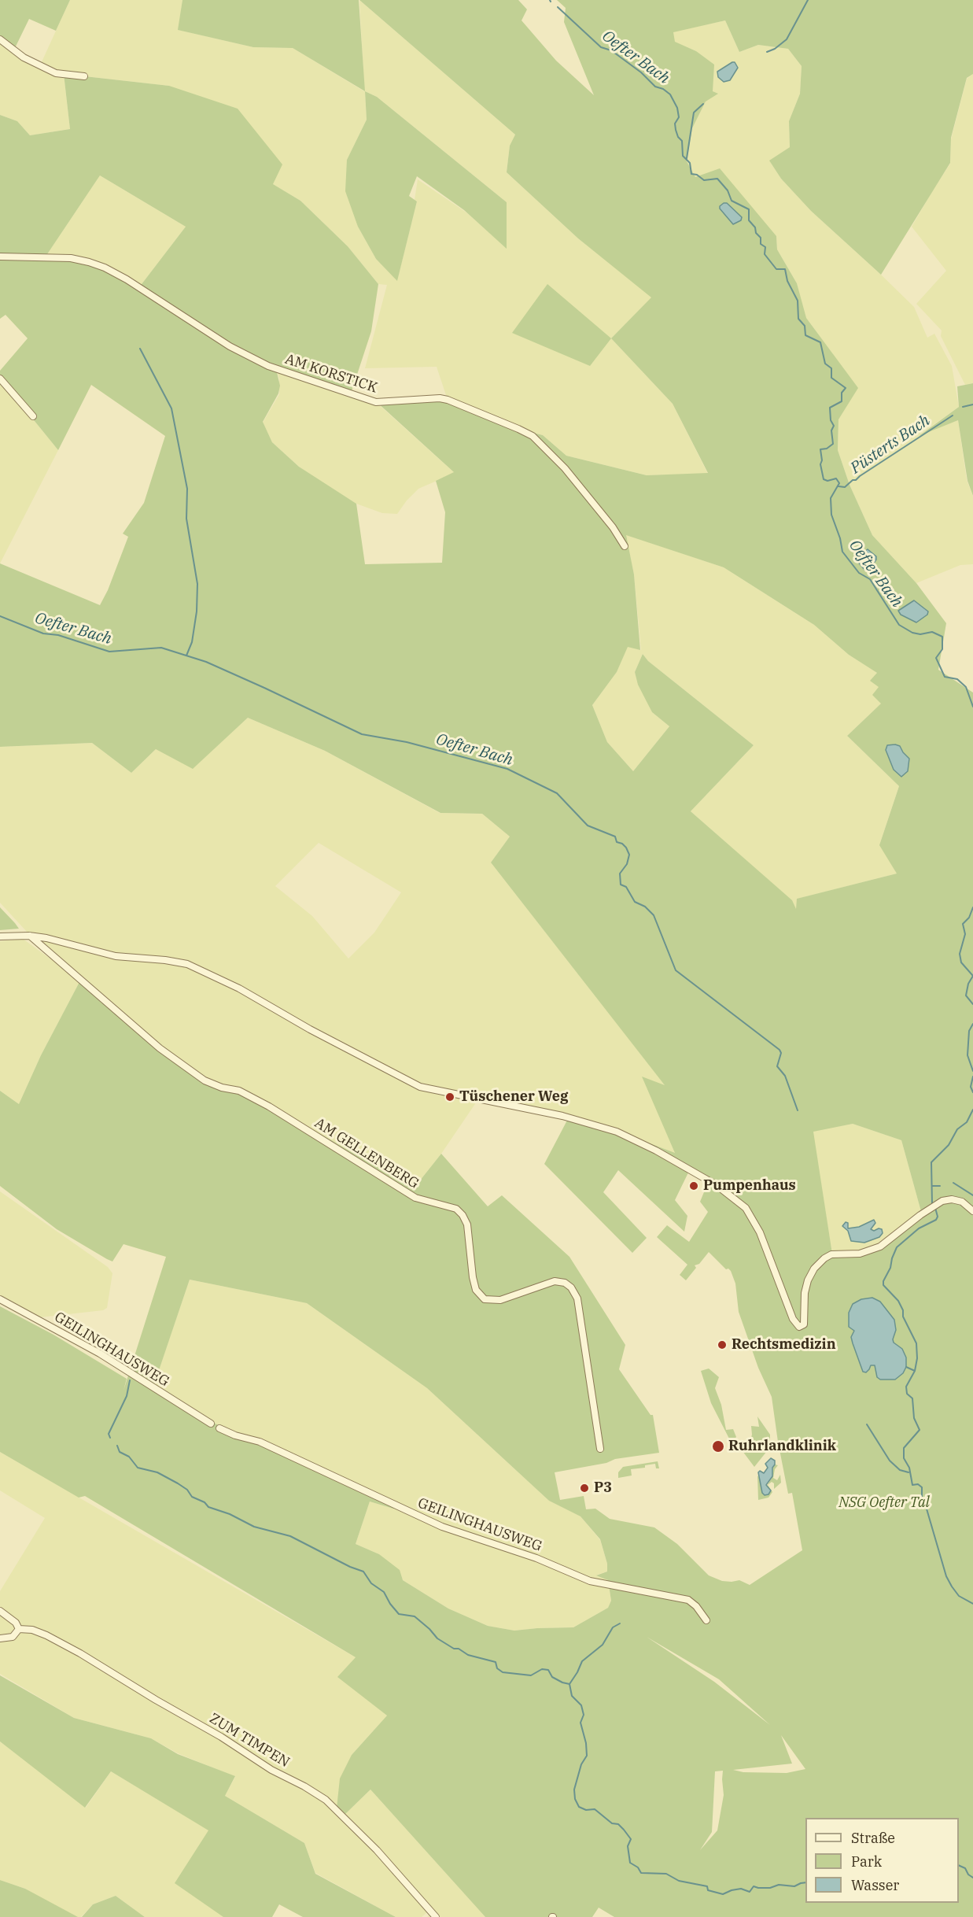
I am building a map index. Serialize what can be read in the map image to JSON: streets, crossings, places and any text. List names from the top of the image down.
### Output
{
  "streets": {
    "street": [
      "AM KORSTICK",
      "AM GELLENBERG",
      "GEILINGHAUSWEG",
      "ZUM TIMPEN"
    ]
  },
  "water": ["Oefter Bach", "Püsterts Bach"],
  "parks": ["NSG Oefter Tal"],
  "places": [
    "Tüschener Weg",
    "Pumpenhaus",
    "Rechtsmedizin",
    "Ruhrlandklinik",
    "P3"
  ],
  "legend": ["Straße", "Park", "Wasser"]
}
